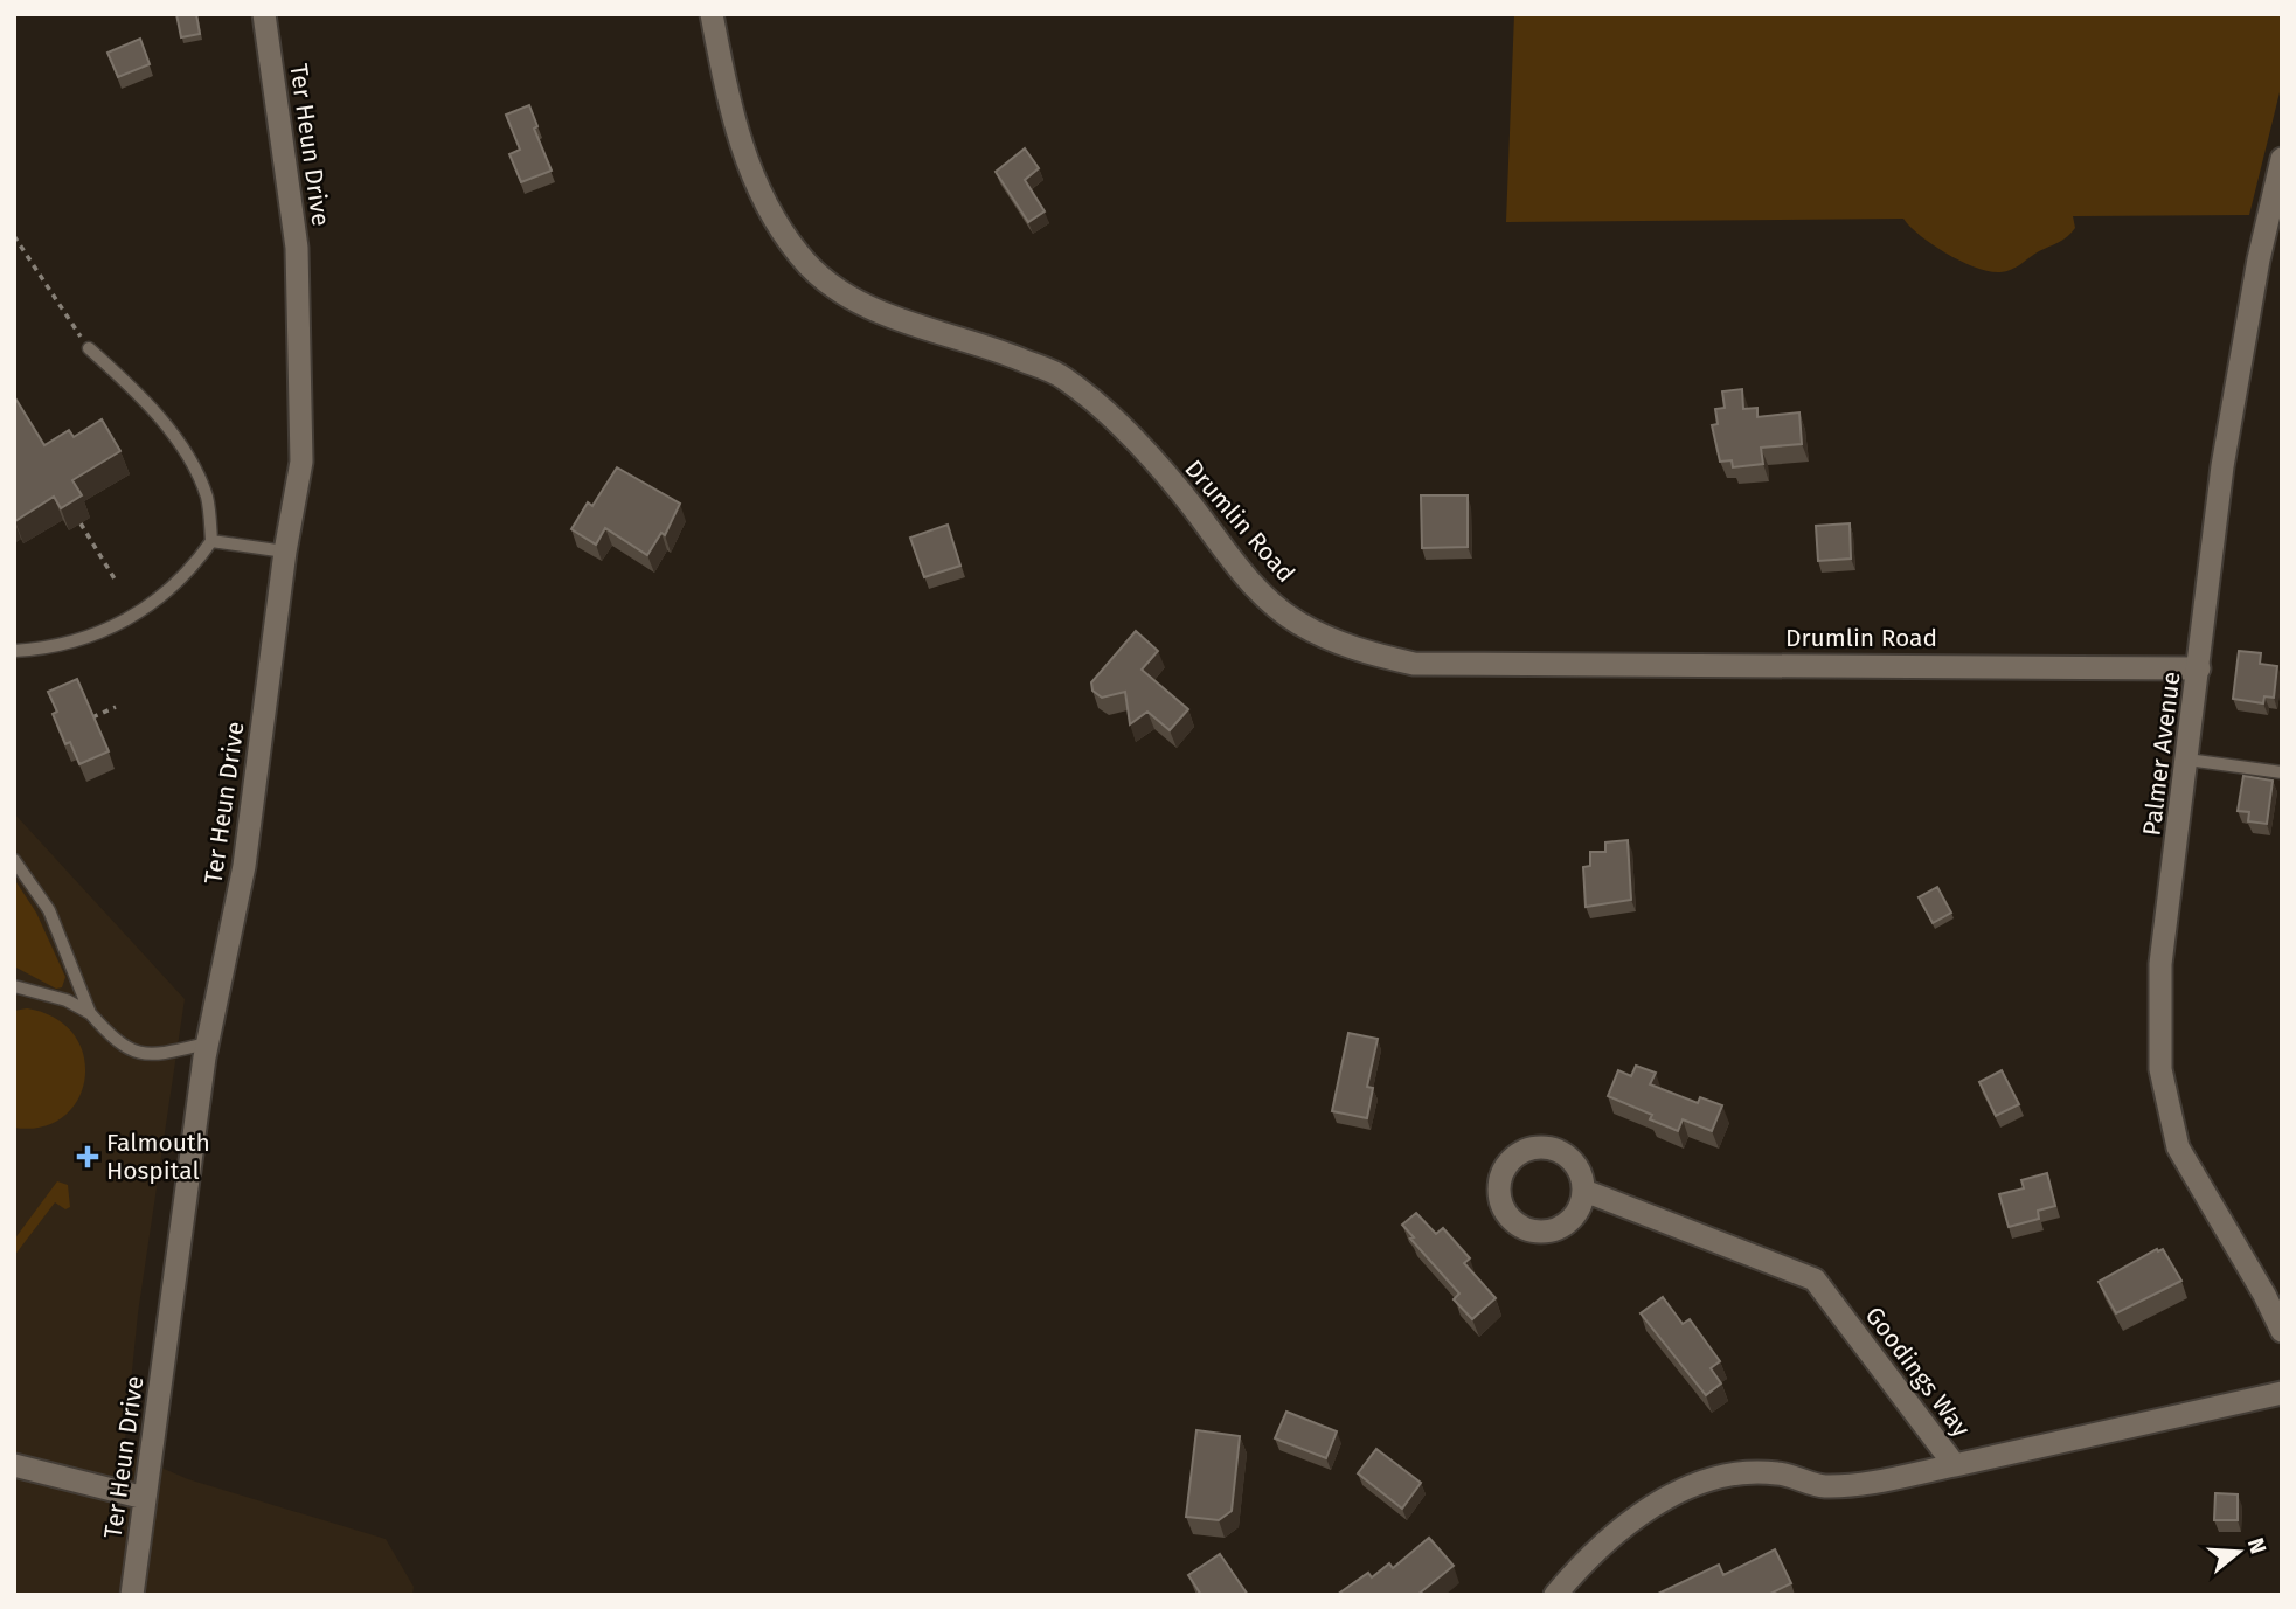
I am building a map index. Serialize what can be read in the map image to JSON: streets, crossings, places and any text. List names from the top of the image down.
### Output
{
  "streets": {
    "street": [
      "Ter Heun Drive",
      "Drumlin Road",
      "Palmer Avenue",
      "Goodings Way"
    ]
  },
  "crossings": [
    ["Drumlin Road", "Palmer Avenue"]
  ],
  "places": {
    "health": ["Falmouth Hospital"]
  },
  "north": "right"
}
